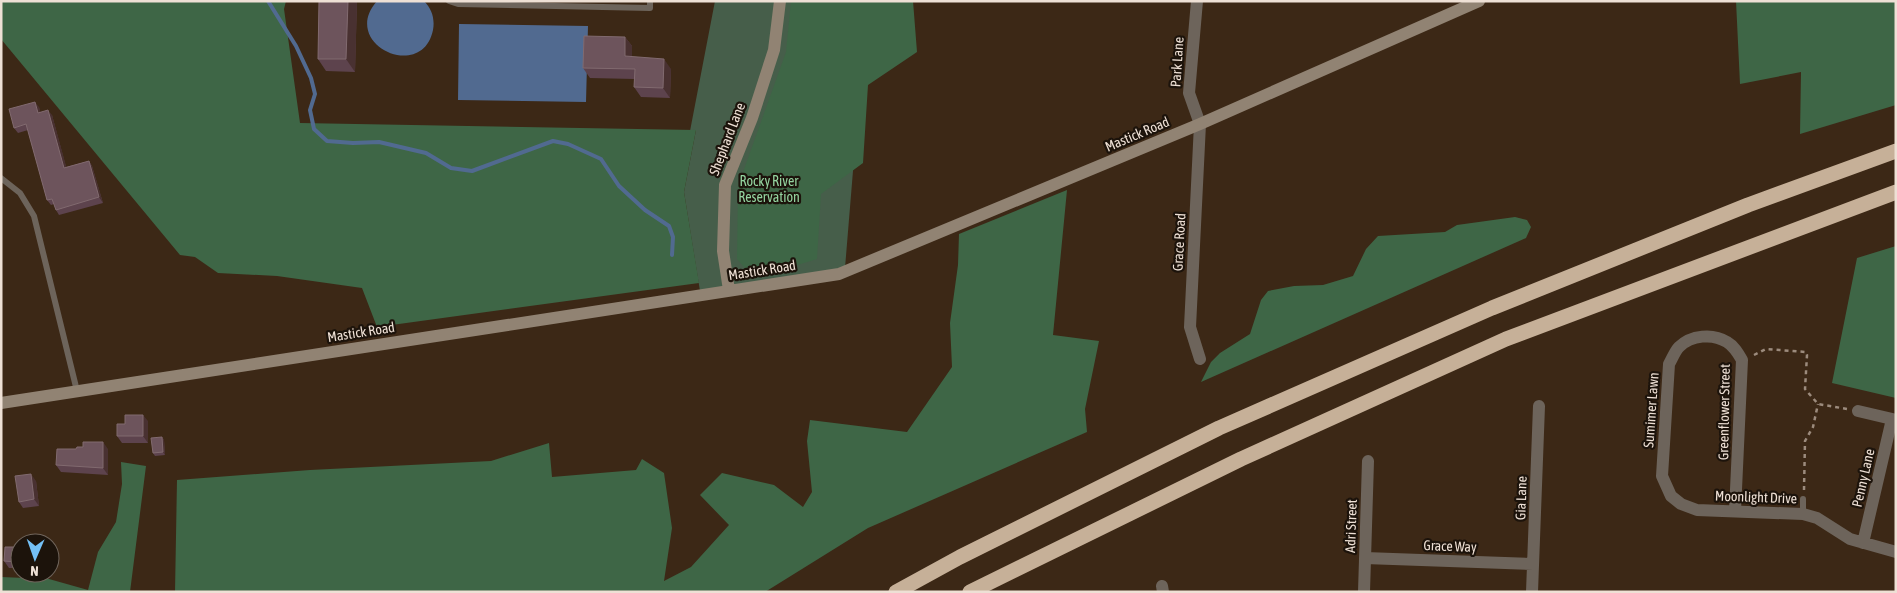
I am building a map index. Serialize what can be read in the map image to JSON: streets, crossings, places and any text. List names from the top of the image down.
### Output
{
  "streets": {
    "street": [
      "Park Lane",
      "Mastick Road",
      "Shephard Lane",
      "Grace Road",
      "Sumimer Lawn",
      "Greenflower Street",
      "Penny Lane",
      "Moonlight Drive",
      "Gia Lane",
      "Adri Street",
      "Grace Way"
    ]
  },
  "crossings": [
    ["Park Lane", "Mastick Road"],
    ["Park Lane", "Grace Road"],
    ["Mastick Road", "Shephard Lane"],
    ["Mastick Road", "Grace Road"],
    ["Sumimer Lawn", "Greenflower Street"],
    ["Sumimer Lawn", "Moonlight Drive"],
    ["Greenflower Street", "Moonlight Drive"],
    ["Penny Lane", "Moonlight Drive"],
    ["Gia Lane", "Grace Way"],
    ["Adri Street", "Grace Way"]
  ],
  "parks": ["Rocky River Reservation"],
  "north": "bottom"
}
